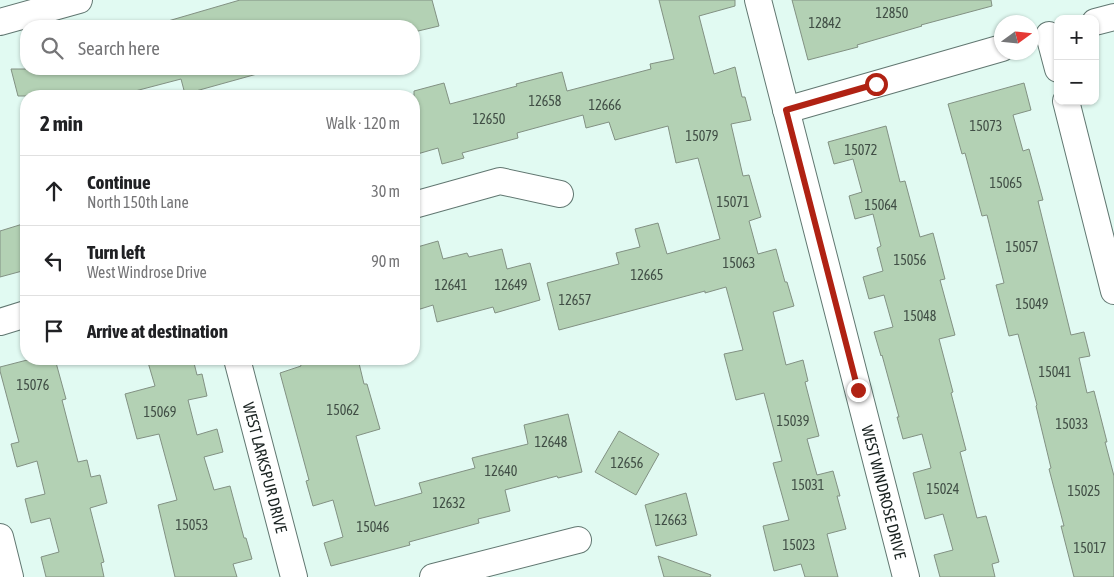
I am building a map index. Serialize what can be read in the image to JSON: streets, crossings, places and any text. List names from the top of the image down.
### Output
{
  "streets": {
    "street": ["WEST LARKSPUR DRIVE", "WEST WINDROSE DRIVE"]
  },
  "house_numbers": [
    "12850",
    "12842",
    "12658",
    "12666",
    "12650",
    "15073",
    "15079",
    "15072",
    "15065",
    "15071",
    "15064",
    "15057",
    "15056",
    "15063",
    "12665",
    "12641",
    "12649",
    "12657",
    "15049",
    "15048",
    "15041",
    "15076",
    "15062",
    "15069",
    "15039",
    "15033",
    "12648",
    "12656",
    "12640",
    "15031",
    "15024",
    "15025",
    "12632",
    "12663",
    "15053",
    "15046",
    "15023",
    "15017"
  ],
  "north": "right",
  "page": {
    "map_buttons": ["+", "−"],
    "search": "Search here",
    "heading": ["2 min", "Walk · 120 m"],
    "list": [
      ["Continue", "North 150th Lane", "30 m"],
      ["Turn left", "West Windrose Drive", "90 m"],
      "Arrive at destination"
    ]
  }
}
